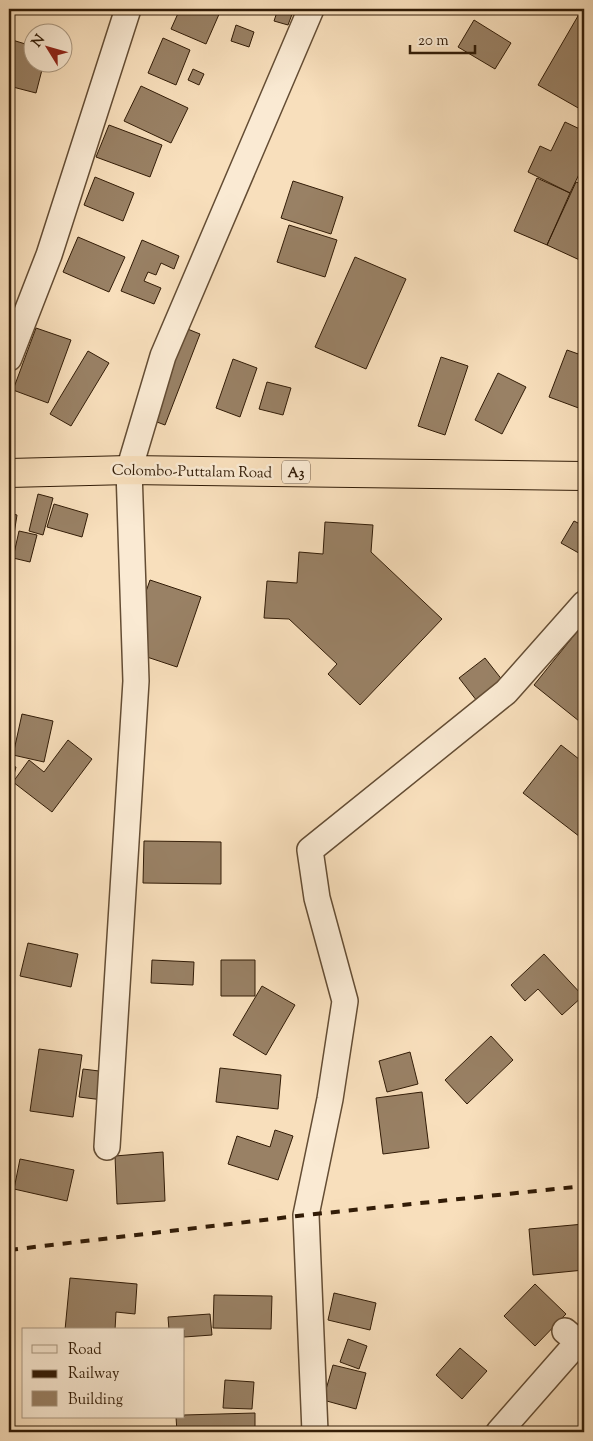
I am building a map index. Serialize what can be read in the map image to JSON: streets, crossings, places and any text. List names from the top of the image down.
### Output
{
  "streets": {
    "highway": ["Colombo-Puttalam Road", "A3"]
  },
  "legend": ["Road", "Railway", "Building"],
  "scale_bar": "20 m",
  "north": "top left"
}
